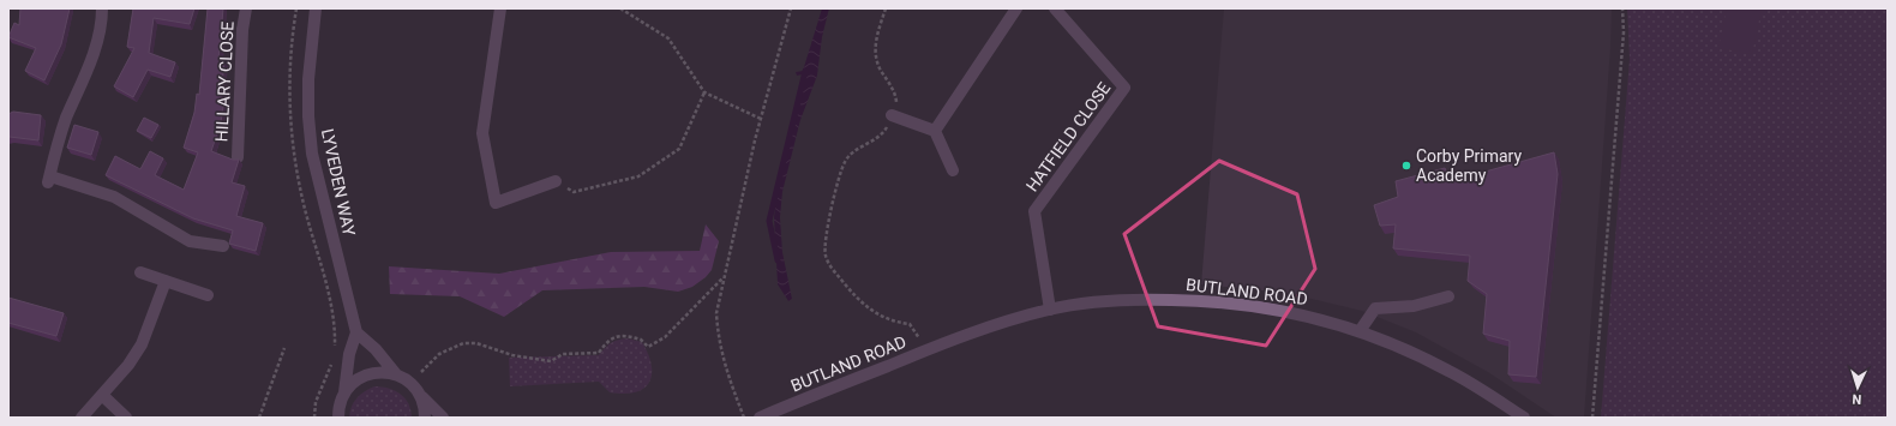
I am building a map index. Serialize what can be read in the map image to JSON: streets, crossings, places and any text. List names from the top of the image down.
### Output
{
  "streets": {
    "street": [
      "HILLARY CLOSE",
      "HATFIELD CLOSE",
      "LYVEDEN WAY",
      "BUTLAND ROAD"
    ]
  },
  "crossings": [
    ["HATFIELD CLOSE", "BUTLAND ROAD"]
  ],
  "places": ["Corby Primary Academy"],
  "north": "bottom"
}
